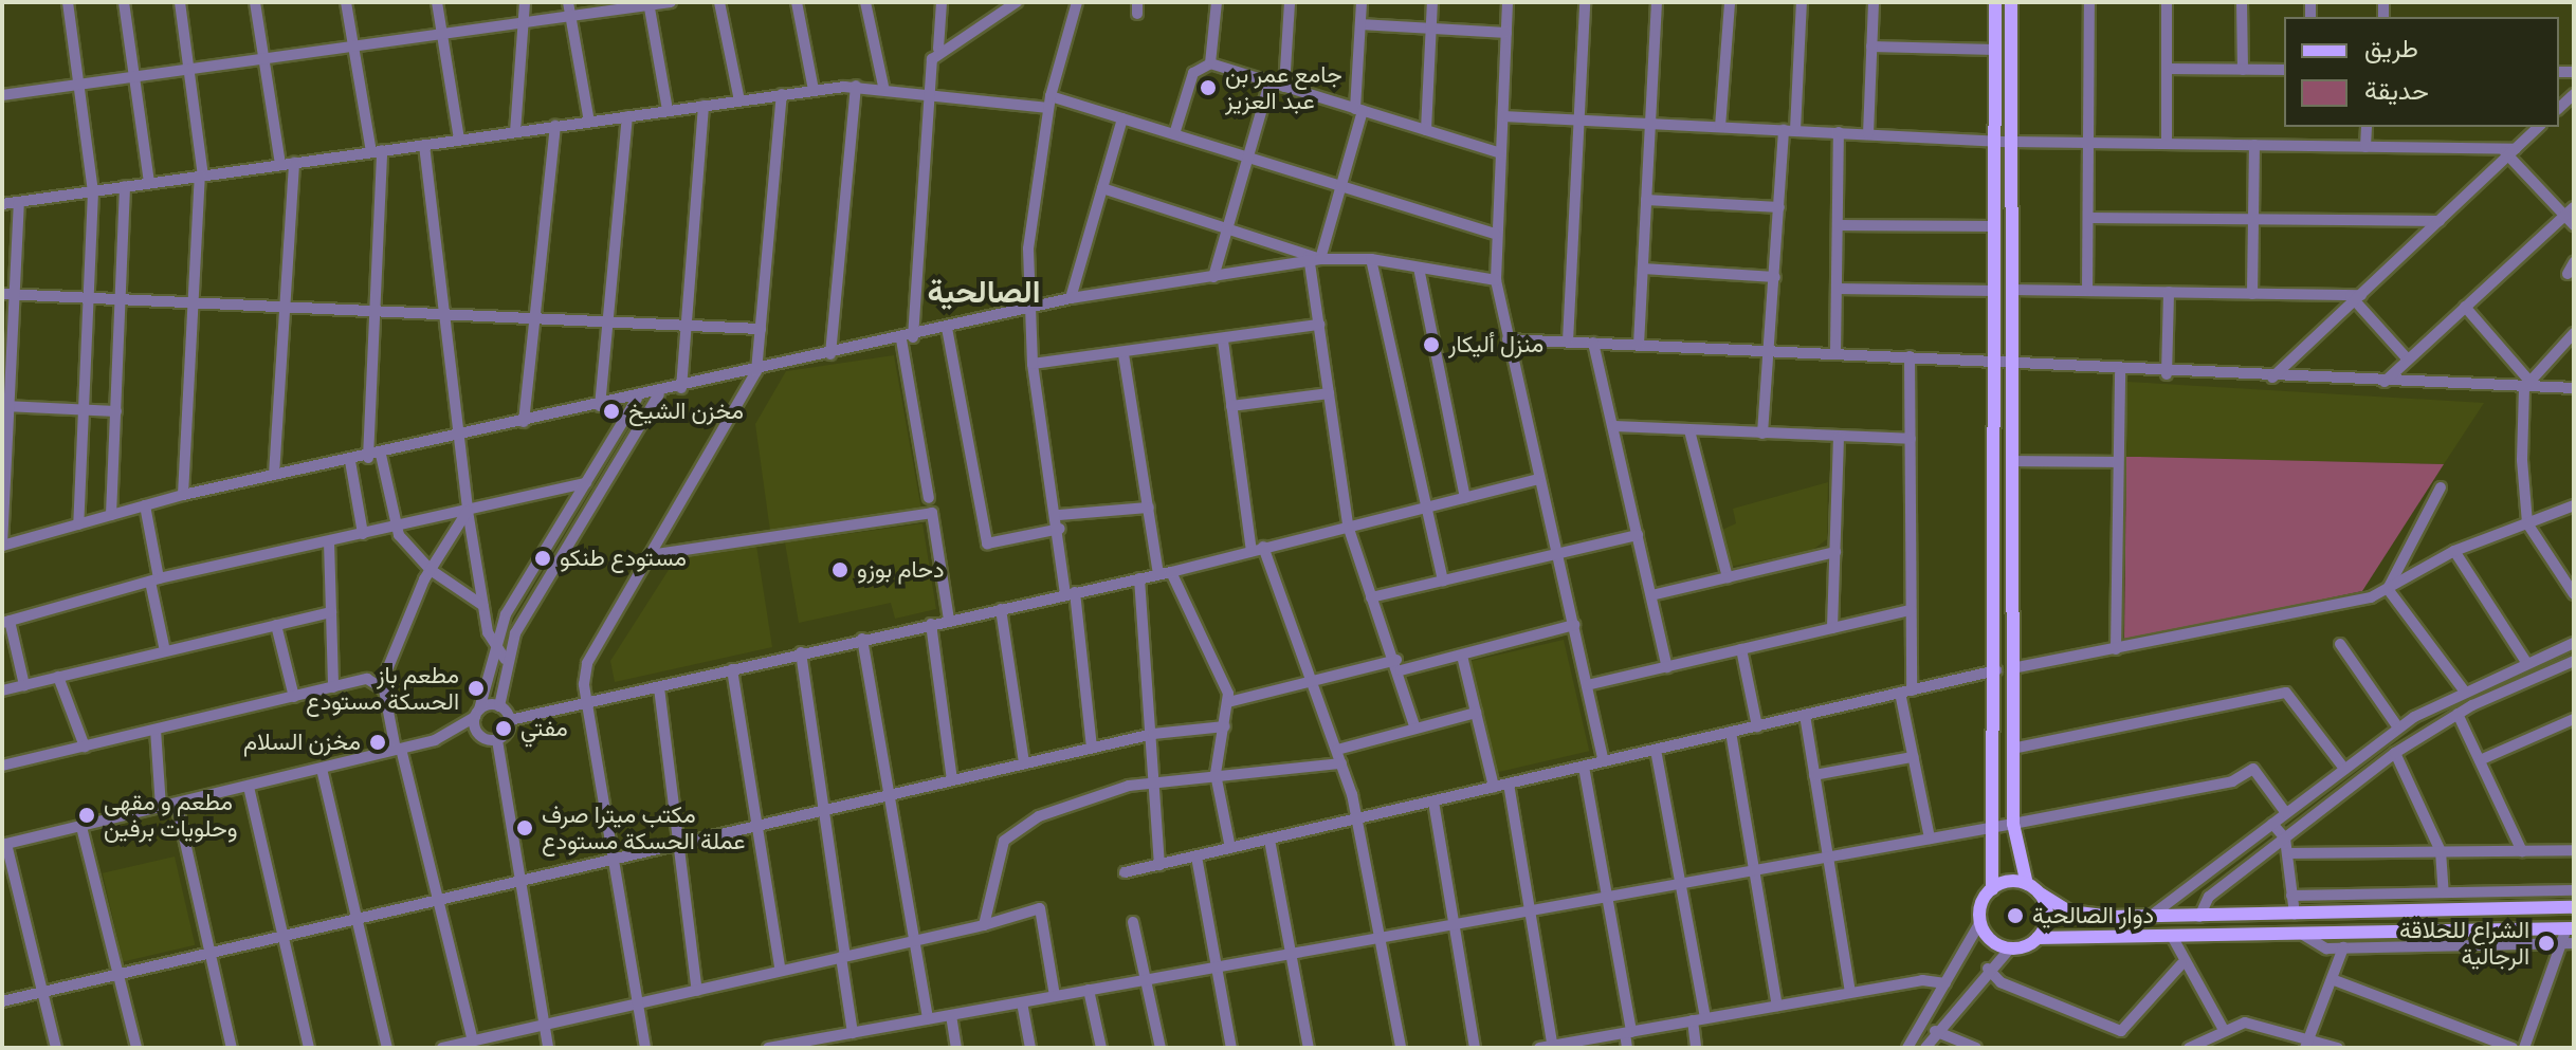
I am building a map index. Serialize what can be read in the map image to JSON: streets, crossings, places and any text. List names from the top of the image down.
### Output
{
  "districts": ["الصالحية"],
  "places": [
    "جامع عمر بن عبد العزيز",
    "منزل أليكار",
    "مخزن الشيخ",
    "مستودع طنكو",
    "دحام بوزو",
    "مطعم باز الحسكة مستودع",
    "مفتي",
    "مخزن السلام",
    "مطعم و مقهى وحلويات برفين",
    "مكتب ميترا صرف عملة الحسكة مستودع",
    "دوار الصالحية",
    "الشراع للحلاقة الرجالية"
  ],
  "legend": ["طريق", "حديقة"]
}
